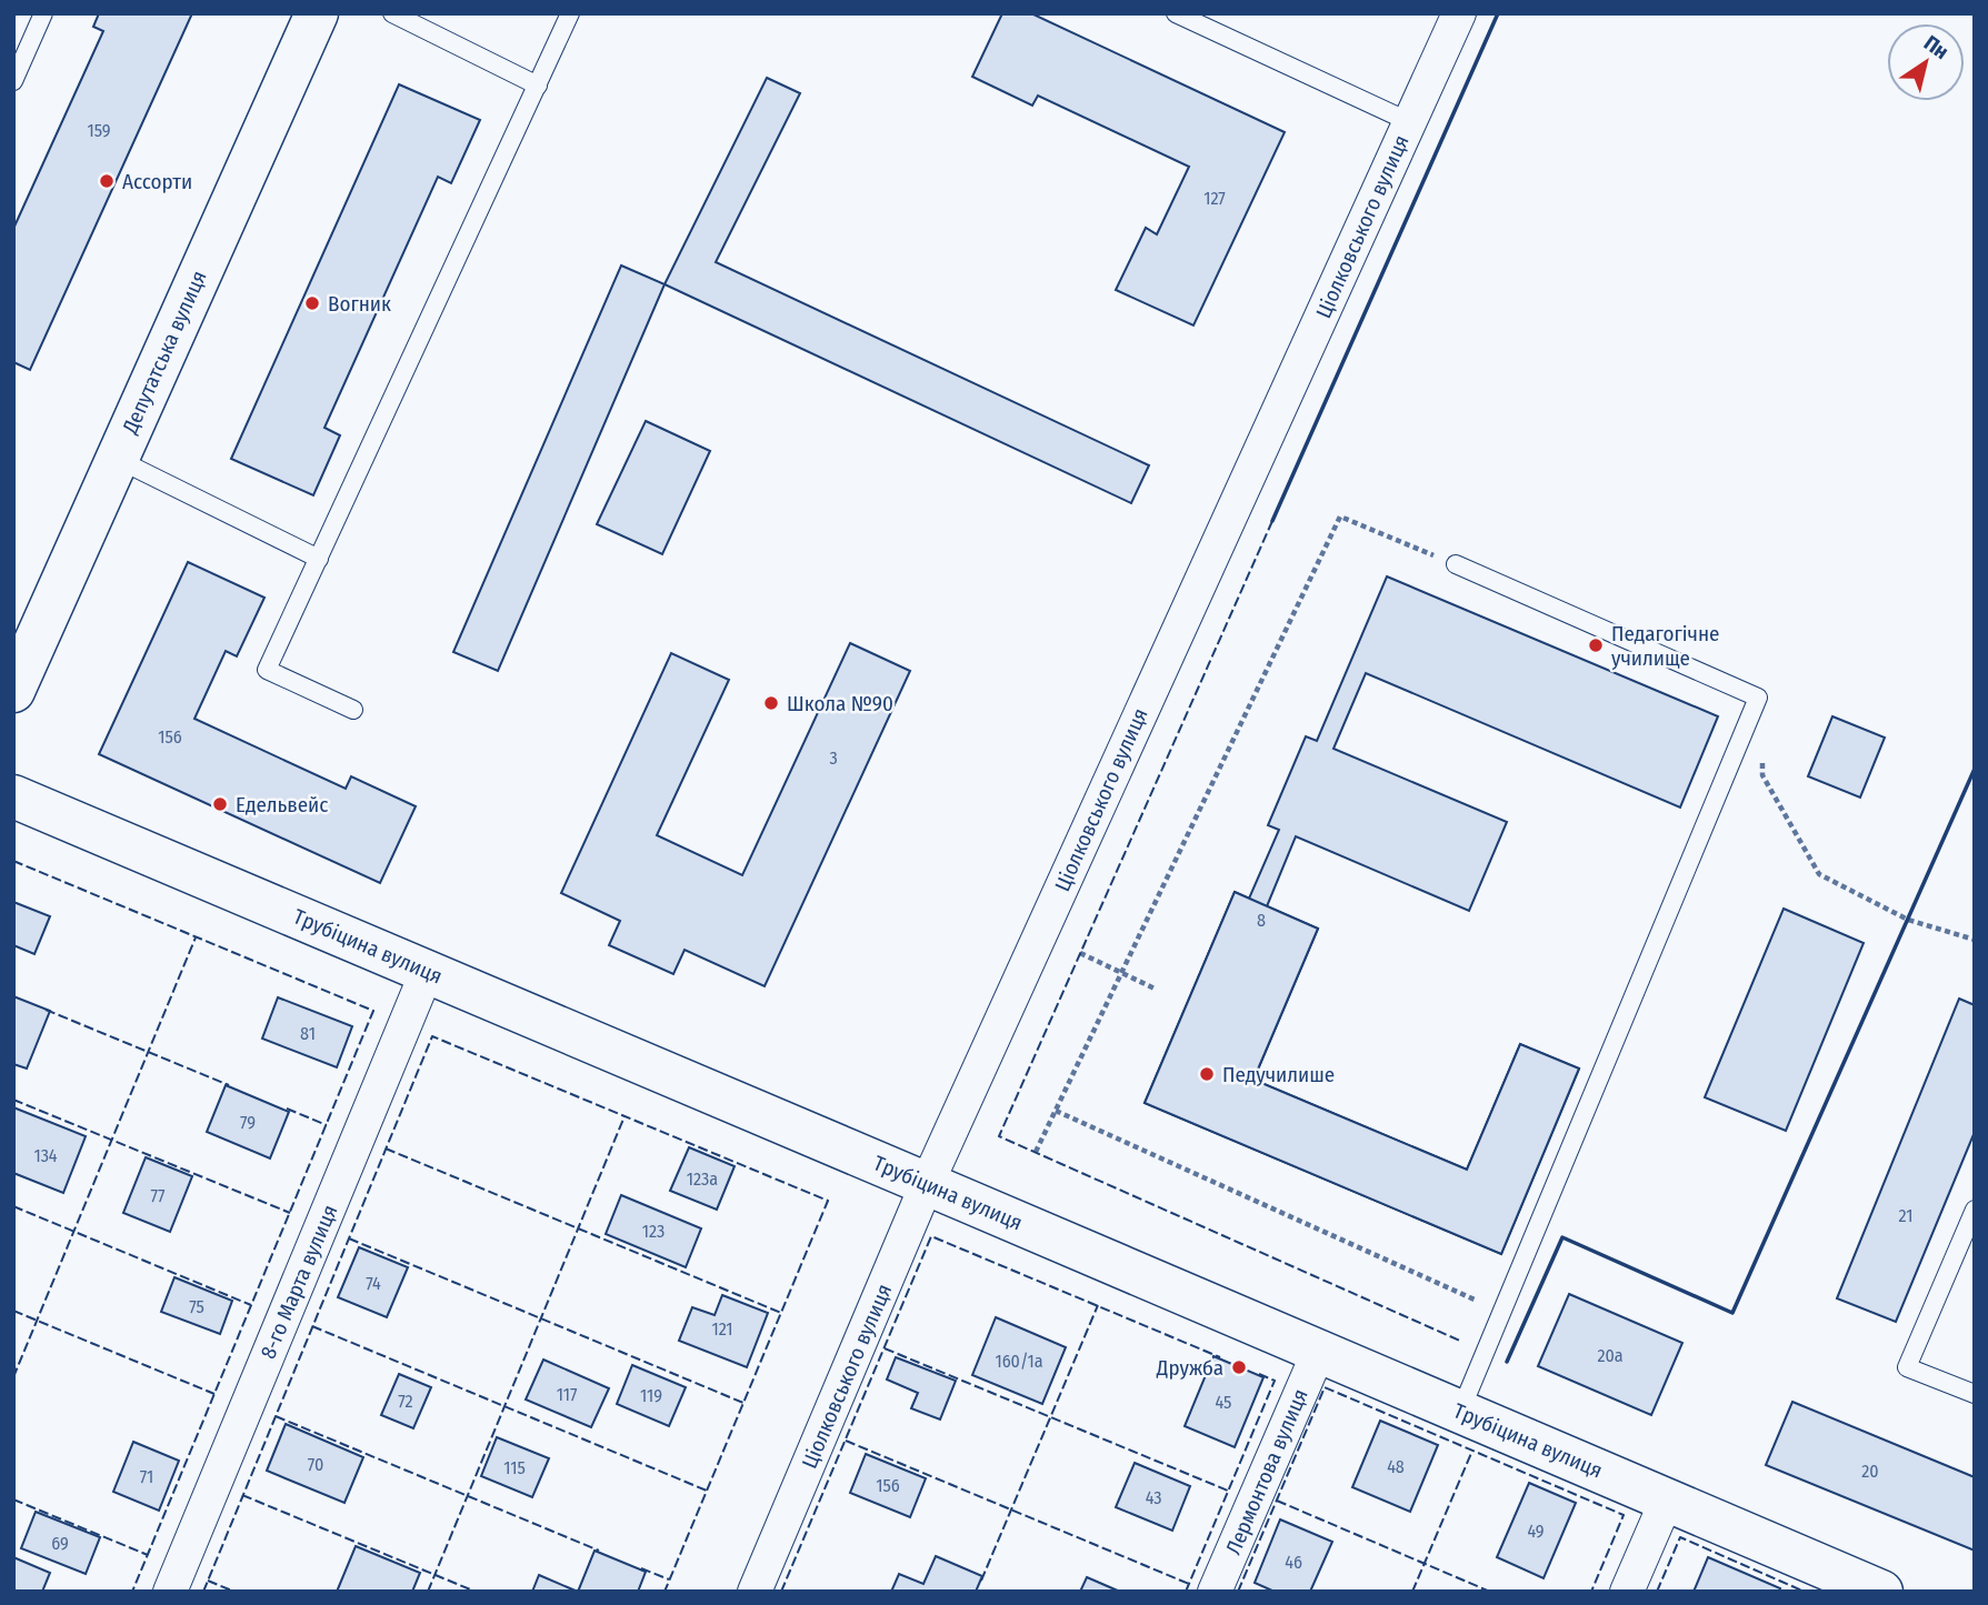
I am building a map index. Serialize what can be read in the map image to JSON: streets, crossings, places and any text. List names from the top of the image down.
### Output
{
  "streets": {
    "street": [
      "Ціолковського вулиця",
      "Депутатська вулиця",
      "Трубіцина вулиця",
      "8-го Марта вулиця",
      "Лермонтова вулиця"
    ]
  },
  "crossings": [
    ["Ціолковського вулиця", "Трубіцина вулиця"],
    ["Трубіцина вулиця", "8-го Марта вулиця"],
    ["Трубіцина вулиця", "Лермонтова вулиця"]
  ],
  "places": [
    "Ассорти",
    "Вогник",
    "Педагогічне училище",
    "Школа №90",
    "Едельвейс",
    "Педучилише",
    "Дружба"
  ],
  "house_numbers": [
    "159",
    "127",
    "156",
    "3",
    "8",
    "81",
    "79",
    "134",
    "123а",
    "77",
    "21",
    "123",
    "74",
    "75",
    "121",
    "20а",
    "160/1а",
    "117",
    "119",
    "72",
    "45",
    "70",
    "48",
    "115",
    "20",
    "71",
    "156",
    "43",
    "49",
    "69",
    "46"
  ],
  "north": "top right"
}
